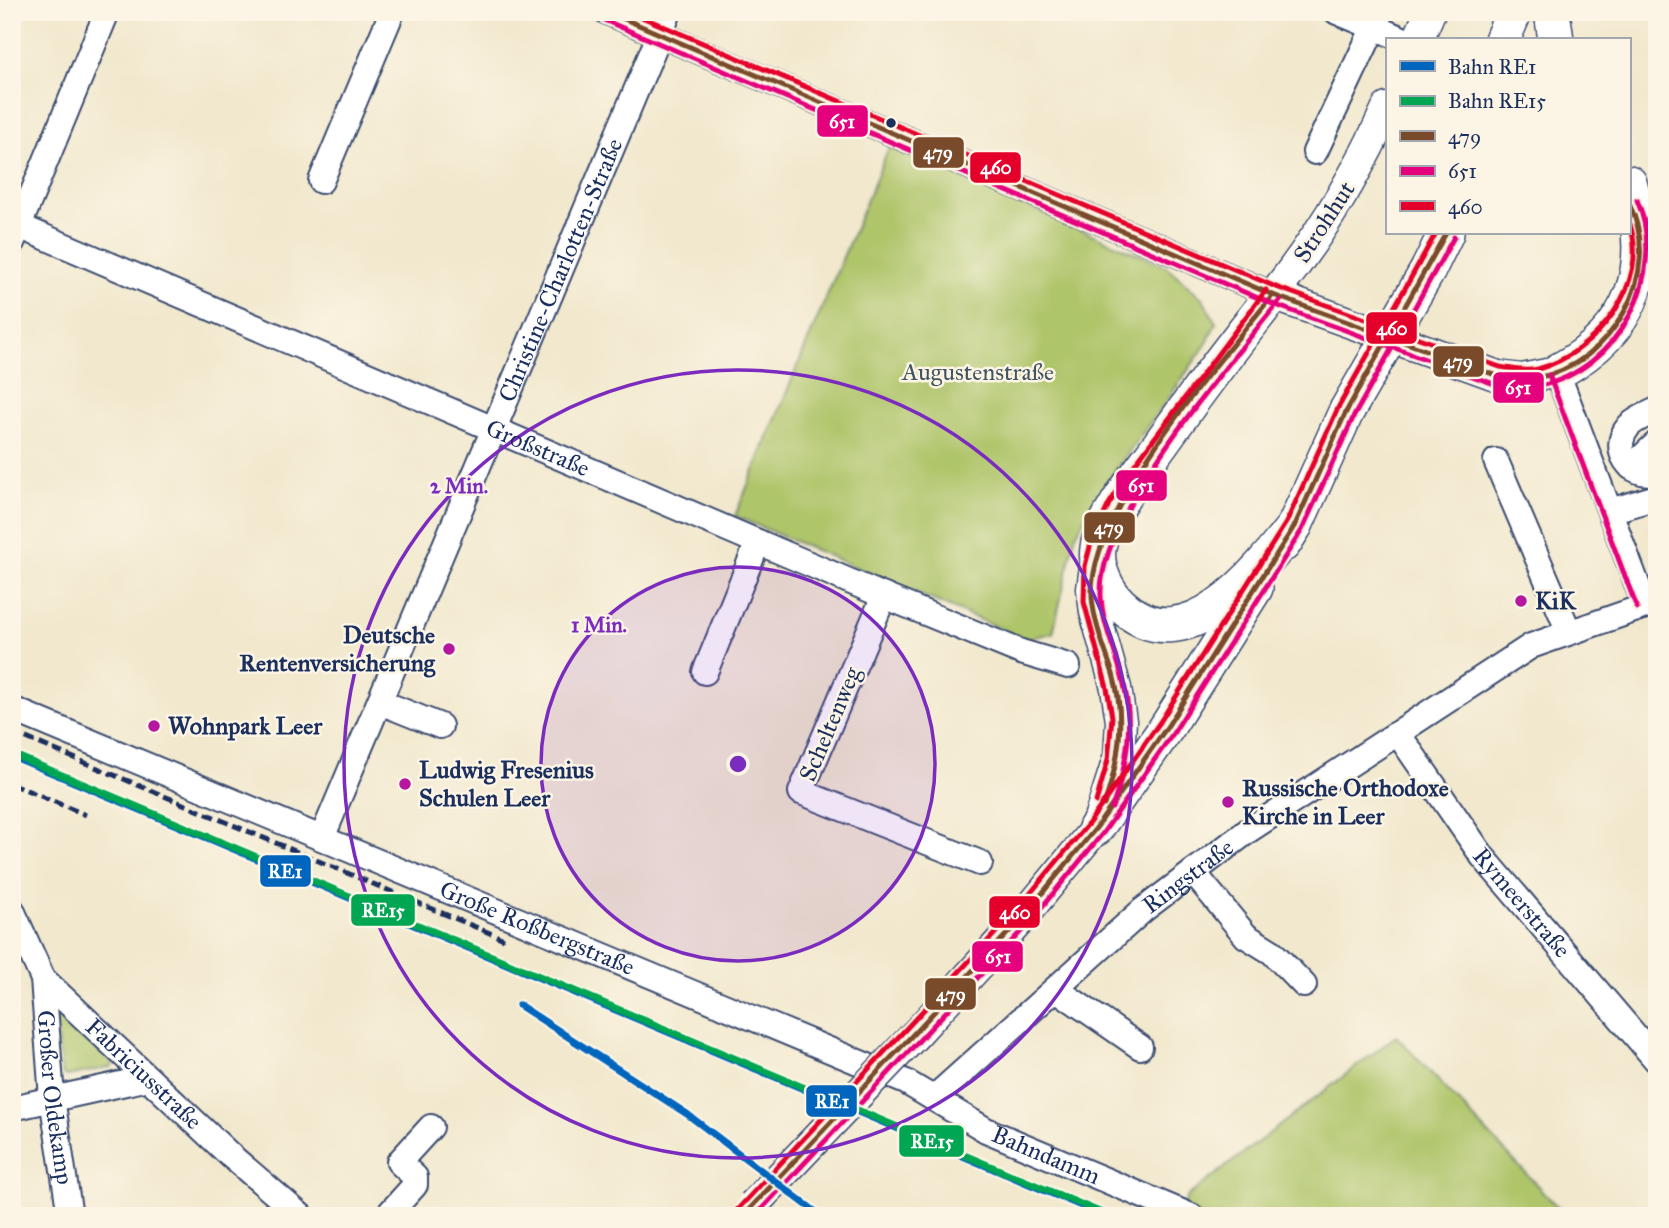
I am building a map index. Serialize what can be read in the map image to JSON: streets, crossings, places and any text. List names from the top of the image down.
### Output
{
  "streets": {
    "main road": ["Strohhut"],
    "street": [
      "Christine-Charlotten-Straße",
      "Großstraße",
      "Scheltenweg",
      "Ringstraße",
      "Rymeerstraße",
      "Große Roßbergstraße",
      "Fabriciusstraße",
      "Großer Oldekamp",
      "Bahndamm"
    ]
  },
  "crossings": [
    ["Christine-Charlotten-Straße", "Großstraße"],
    ["Christine-Charlotten-Straße", "Große Roßbergstraße"],
    ["Großstraße", "Scheltenweg"],
    ["Ringstraße", "Rymeerstraße"],
    ["Ringstraße", "Bahndamm"],
    ["Große Roßbergstraße", "Bahndamm"],
    ["Fabriciusstraße", "Großer Oldekamp"]
  ],
  "parks": ["Augustenstraße"],
  "places": [
    "KiK",
    "Deutsche Rentenversicherung",
    "Wohnpark Leer",
    "Ludwig Fresenius Schulen Leer",
    "Russische Orthodoxe Kirche in Leer"
  ],
  "lines": [
    "transit line 479",
    "transit line 460",
    "transit line 651",
    "rail line RE15",
    "rail line RE1"
  ],
  "legend": [
    "Bahn RE1",
    "Bahn RE15",
    "479",
    "651",
    "460"
  ],
  "rings": ["2 Min.", "1 Min."]
}
